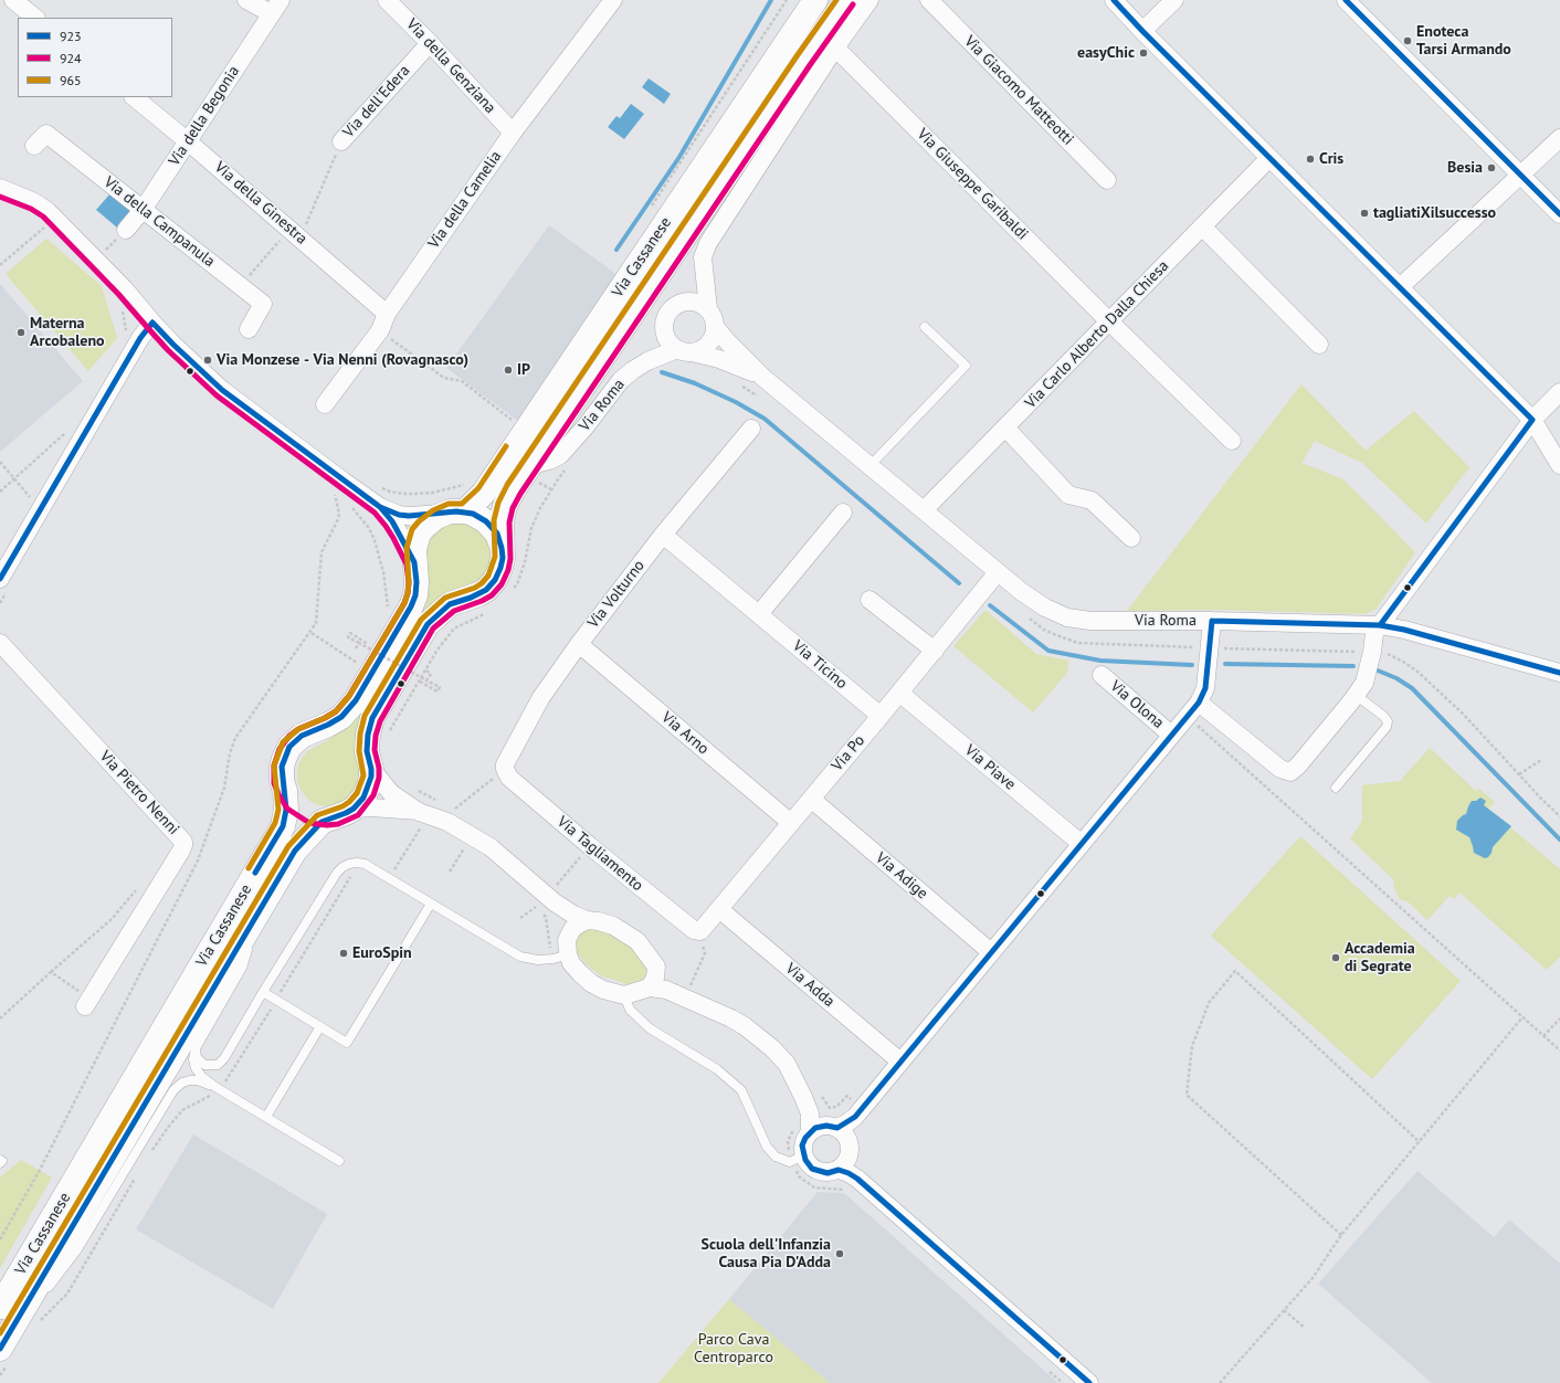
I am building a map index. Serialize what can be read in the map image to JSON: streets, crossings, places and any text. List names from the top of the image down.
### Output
{
  "streets": {
    "main road": ["Via Cassanese"],
    "street": [
      "Via della Genziana",
      "Via Giacomo Matteotti",
      "Via dell'Edera",
      "Via della Begonia",
      "Via Giuseppe Garibaldi",
      "Via della Camelia",
      "Via della Ginestra",
      "Via della Campanula",
      "Via Carlo Alberto Dalla Chiesa",
      "Via Roma",
      "Via Volturno",
      "Via Ticino",
      "Via Olona",
      "Via Arno",
      "Via Po",
      "Via Piave",
      "Via Pietro Nenni",
      "Via Tagliamento",
      "Via Adige",
      "Via Adda"
    ]
  },
  "crossings": [
    ["Via della Genziana", "Via dell'Edera"],
    ["Via della Genziana", "Via della Camelia"],
    ["Via dell'Edera", "Via della Ginestra"],
    ["Via dell'Edera", "Via della Campanula"],
    ["Via della Begonia", "Via della Ginestra"],
    ["Via della Begonia", "Via della Campanula"],
    ["Via Giuseppe Garibaldi", "Via Carlo Alberto Dalla Chiesa"],
    ["Via della Camelia", "Via della Ginestra"],
    ["Via Cassanese", "Via Roma"],
    ["Via Carlo Alberto Dalla Chiesa", "Via Roma"],
    ["Via Roma", "Via Po"],
    ["Via Volturno", "Via Ticino"],
    ["Via Volturno", "Via Arno"],
    ["Via Volturno", "Via Tagliamento"],
    ["Via Ticino", "Via Po"],
    ["Via Arno", "Via Po"],
    ["Via Po", "Via Piave"],
    ["Via Po", "Via Tagliamento"],
    ["Via Po", "Via Adige"],
    ["Via Po", "Via Adda"]
  ],
  "parks": ["Parco Cava Centroparco"],
  "places": [
    "Enoteca Tarsi Armando",
    "easyChic",
    "Cris",
    "Besia",
    "tagliatiXilsuccesso",
    "Materna Arcobaleno",
    "Via Monzese - Via Nenni (Rovagnasco)",
    "IP",
    "EuroSpin",
    "Accademia di Segrate",
    "Scuola dell'Infanzia Causa Pia D'Adda"
  ],
  "lines": ["transit line 923", "transit line 965", "transit line 924"],
  "legend": ["923", "924", "965"]
}
